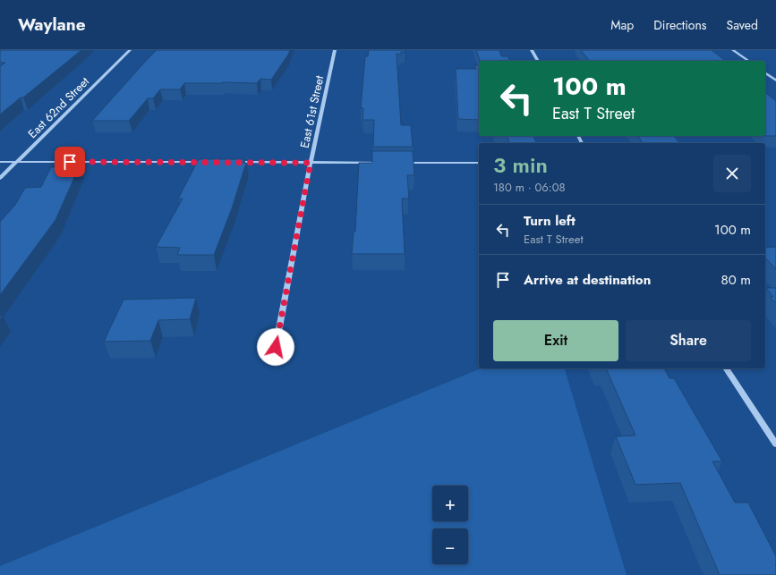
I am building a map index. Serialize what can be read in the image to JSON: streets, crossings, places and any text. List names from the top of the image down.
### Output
{
  "streets": {
    "street": ["East 62nd Street", "East 61st Street"]
  },
  "page": {
    "header": "Waylane",
    "nav": ["Map", "Directions", "Saved"],
    "turn": ["100 m", "East T Street"],
    "heading": ["3 min", "180 m · 06:08"],
    "list": [
      {
        "name": "Turn left",
        "note": "East T Street",
        "value": "100 m"
      },
      {
        "name": "Arrive at destination",
        "value": "80 m"
      }
    ],
    "buttons": ["Exit", "Share"],
    "map_buttons": ["+", "−"]
  }
}
